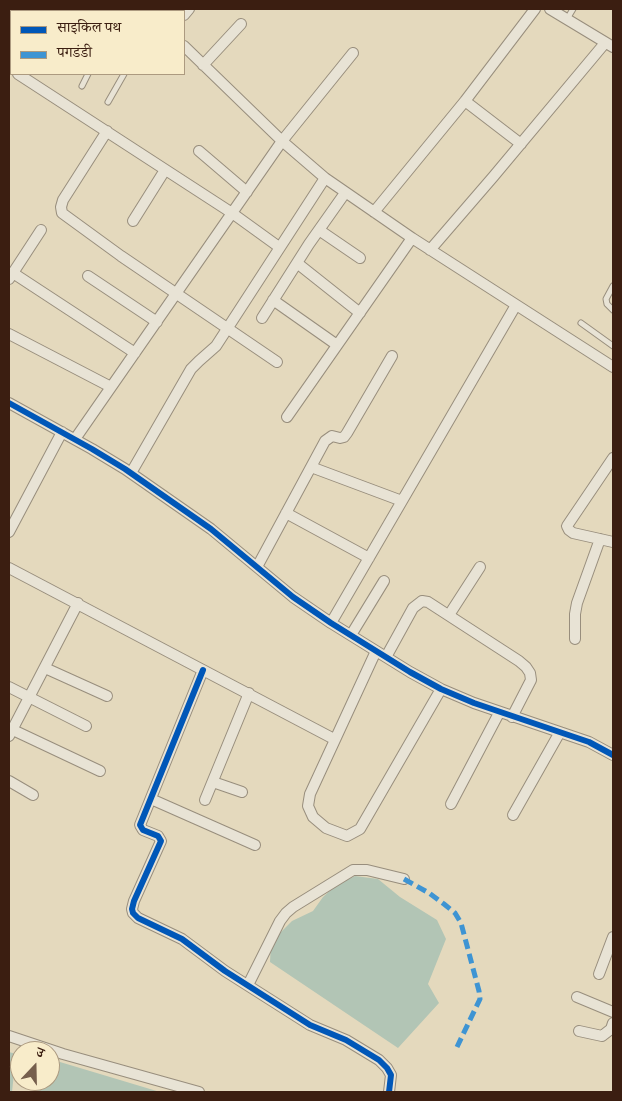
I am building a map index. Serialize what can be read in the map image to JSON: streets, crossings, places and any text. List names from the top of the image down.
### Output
{
  "legend": ["साइकिल पथ", "पगडंडी"],
  "north": "top"
}
